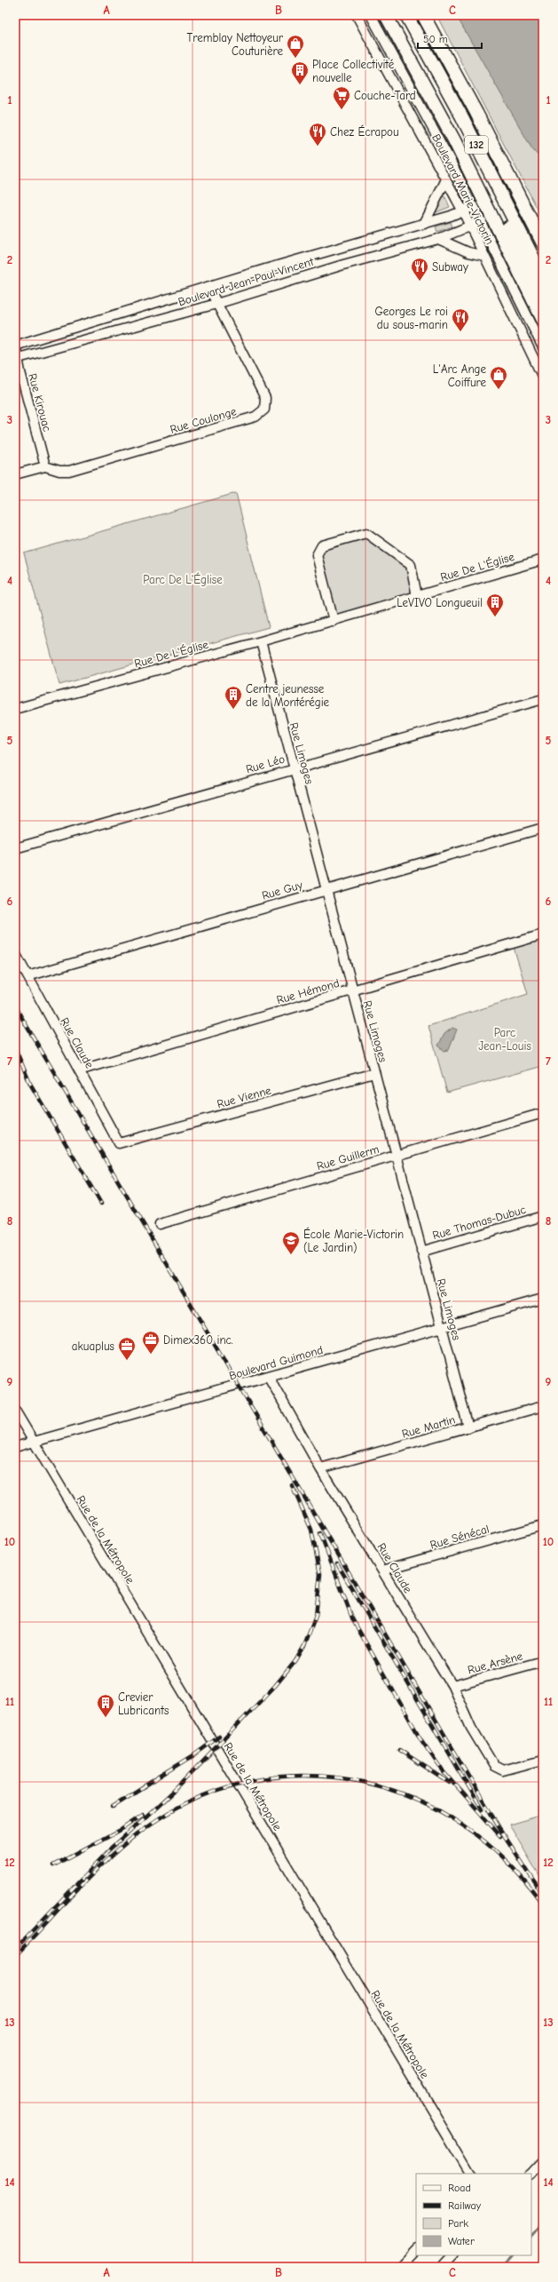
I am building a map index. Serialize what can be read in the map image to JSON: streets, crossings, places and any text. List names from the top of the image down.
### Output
{
  "streets": {
    "highway": ["132"],
    "street": [
      "Boulevard Marie-Victorin",
      "Boulevard Jean-Paul-Vincent",
      "Rue Kirouac",
      "Rue Coulonge",
      "Rue De L'Église",
      "Rue Limoges",
      "Rue Léo",
      "Rue Guy",
      "Rue Hémond",
      "Rue Claude",
      "Rue Vienne",
      "Rue Guillerm",
      "Rue Thomas-Dubuc",
      "Boulevard Guimond",
      "Rue Martin",
      "Rue Sénécal",
      "Rue de la Métropole",
      "Rue Arsène"
    ]
  },
  "crossings": [
    ["Boulevard Marie-Victorin", "Boulevard Jean-Paul-Vincent"],
    ["Boulevard Jean-Paul-Vincent", "Rue Kirouac"],
    ["Boulevard Jean-Paul-Vincent", "Rue Coulonge"],
    ["Rue Kirouac", "Rue Coulonge"],
    ["Rue De L'Église", "Rue Limoges"],
    ["Rue Limoges", "Rue Léo"],
    ["Rue Limoges", "Rue Guy"],
    ["Rue Limoges", "Rue Hémond"],
    ["Rue Limoges", "Rue Vienne"],
    ["Rue Limoges", "Rue Guillerm"],
    ["Rue Limoges", "Rue Thomas-Dubuc"],
    ["Rue Limoges", "Boulevard Guimond"],
    ["Rue Limoges", "Rue Martin"],
    ["Rue Guy", "Rue Claude"],
    ["Rue Hémond", "Rue Claude"],
    ["Rue Claude", "Rue Vienne"],
    ["Rue Claude", "Boulevard Guimond"],
    ["Rue Claude", "Rue Martin"],
    ["Rue Claude", "Rue Sénécal"],
    ["Rue Claude", "Rue Arsène"],
    ["Boulevard Guimond", "Rue de la Métropole"]
  ],
  "parks": ["Parc De L'Église", "Parc Jean-Louis"],
  "places": {
    "shop": ["Tremblay Nettoyeur Couturière", "L'Arc Ange Coiffure"],
    "building": [
      "Place Collectivité nouvelle",
      "LeVIVO Longueuil",
      "Centre jeunesse de la Montérégie",
      "Crevier Lubricants"
    ],
    "supermarket": ["Couche-Tard"],
    "restaurant": ["Chez Écrapou", "Subway", "Georges Le roi du sous-marin"],
    "school or university": ["École Marie-Victorin (Le Jardin)"],
    "office": ["Dimex360 inc.", "akuaplus"]
  },
  "legend": [
    "Road",
    "Railway",
    "Park",
    "Water"
  ],
  "scale_bar": "50 m",
  "grid": {
    "columns": ["A", "B", "C"],
    "rows": [
      "1",
      "2",
      "3",
      "4",
      "5",
      "6",
      "7",
      "8",
      "9",
      "10",
      "11",
      "12",
      "13",
      "14"
    ]
  }
}
